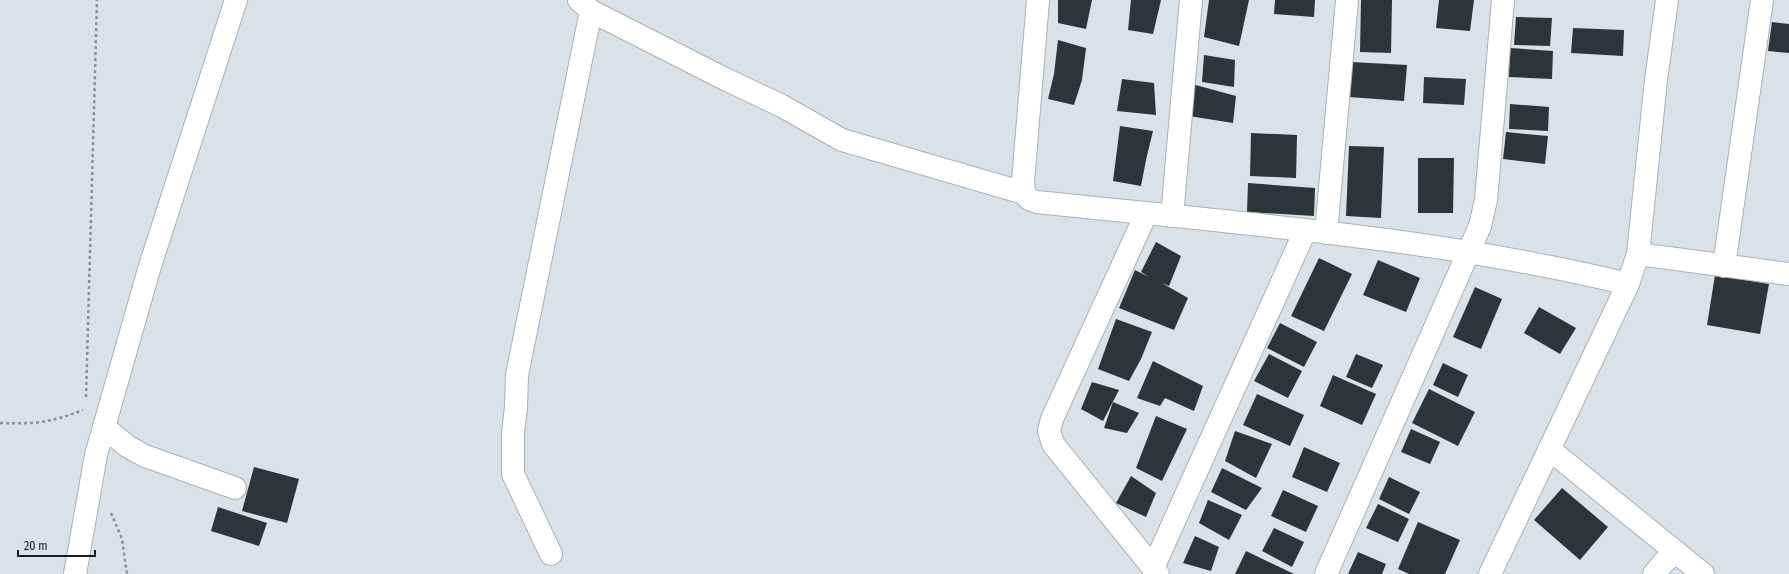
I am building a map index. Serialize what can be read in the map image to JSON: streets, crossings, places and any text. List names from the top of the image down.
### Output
{
  "scale_bar": "20 m"
}
